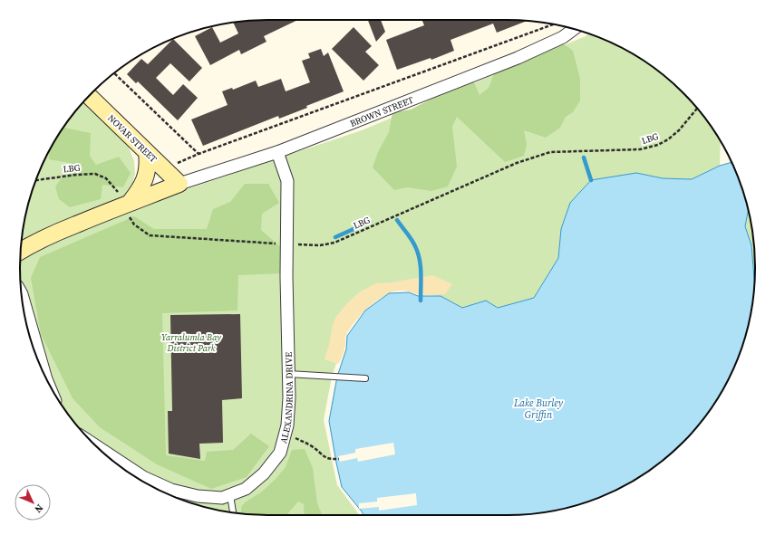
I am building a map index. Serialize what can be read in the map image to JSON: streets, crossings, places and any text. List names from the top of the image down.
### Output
{
  "streets": {
    "main road": ["NOVAR STREET"],
    "street": ["BROWN STREET", "ALEXANDRINA DRIVE"],
    "path": ["LBG"]
  },
  "crossings": [
    ["BROWN STREET", "NOVAR STREET"],
    ["BROWN STREET", "ALEXANDRINA DRIVE"],
    ["LBG", "ALEXANDRINA DRIVE"]
  ],
  "water": ["Lake Burley Griffin"],
  "parks": ["Yarralumla Bay District Park"],
  "north": "bottom right"
}
